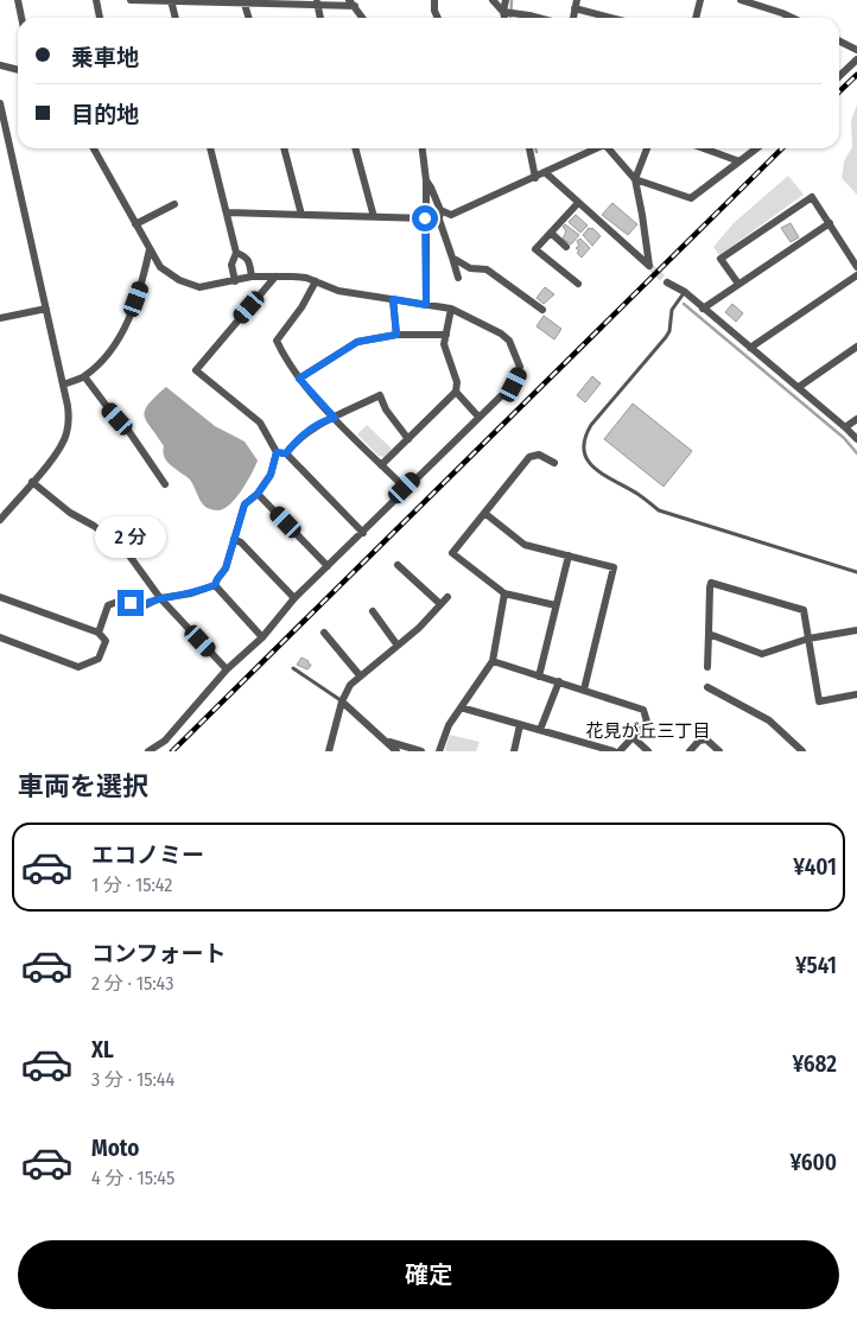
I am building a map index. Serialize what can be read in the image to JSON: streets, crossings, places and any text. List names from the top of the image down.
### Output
{
  "districts": ["花見が丘三丁目"],
  "page": {
    "banner": ["乗車地", "目的地"],
    "bubble": "2 分",
    "heading": "車両を選択",
    "list": [
      {
        "name": "エコノミー",
        "note": "1 分 · 15:42",
        "value": "¥401"
      },
      {
        "name": "コンフォート",
        "note": "2 分 · 15:43",
        "value": "¥541"
      },
      {
        "name": "XL",
        "note": "3 分 · 15:44",
        "value": "¥682"
      },
      {
        "name": "Moto",
        "note": "4 分 · 15:45",
        "value": "¥600"
      }
    ],
    "buttons": "確定"
  }
}
